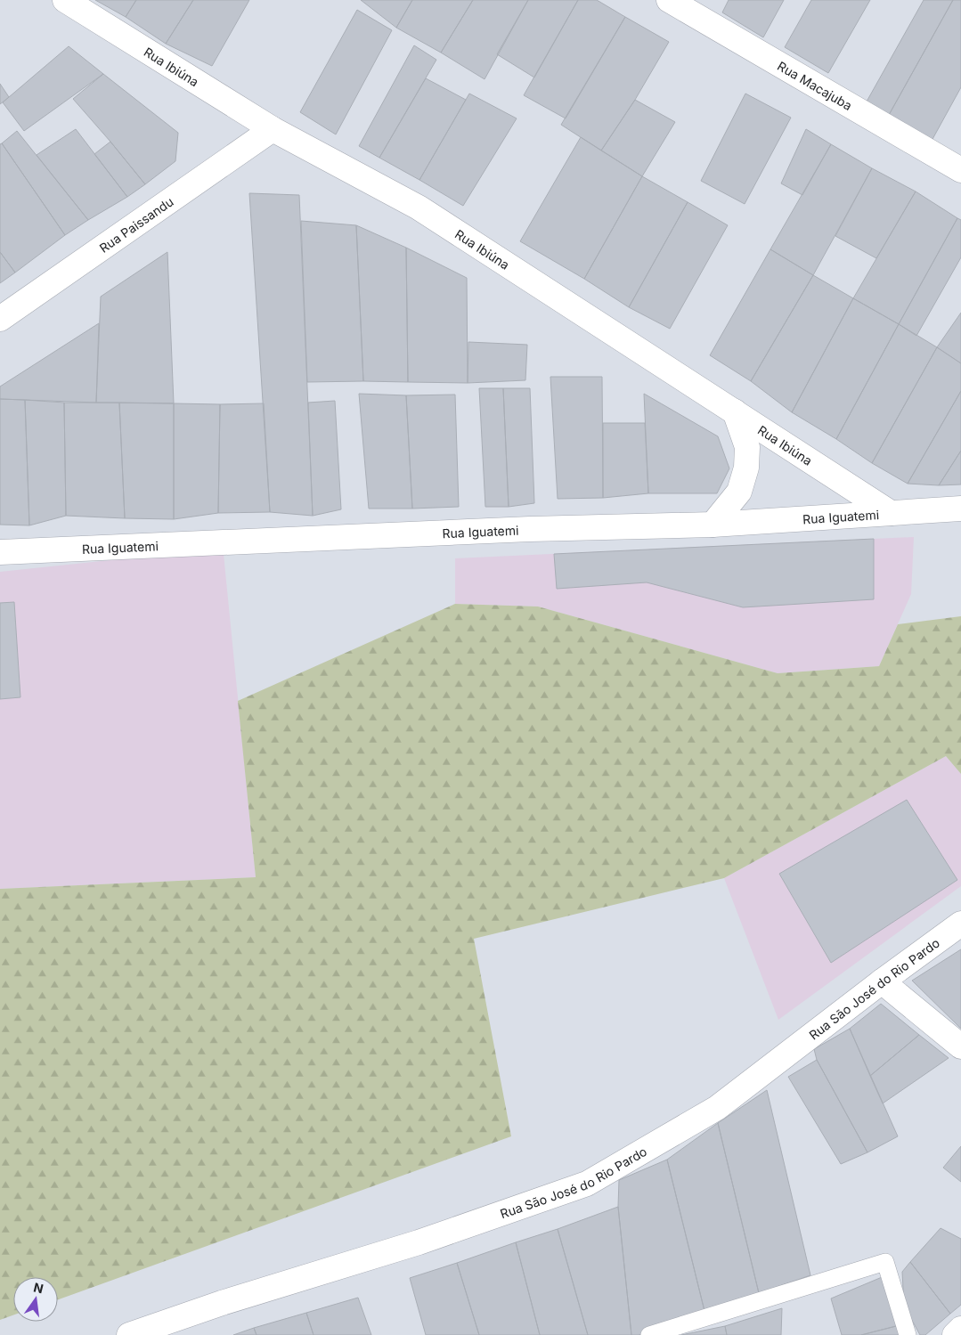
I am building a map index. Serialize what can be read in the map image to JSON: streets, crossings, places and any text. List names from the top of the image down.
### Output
{
  "streets": {
    "street": [
      "Rua Ibiúna",
      "Rua Macajuba",
      "Rua Paissandu",
      "Rua Iguatemi",
      "Rua São José do Rio Pardo"
    ]
  },
  "crossings": [
    ["Rua Ibiúna", "Rua Paissandu"],
    ["Rua Ibiúna", "Rua Iguatemi"]
  ],
  "north": "top"
}
